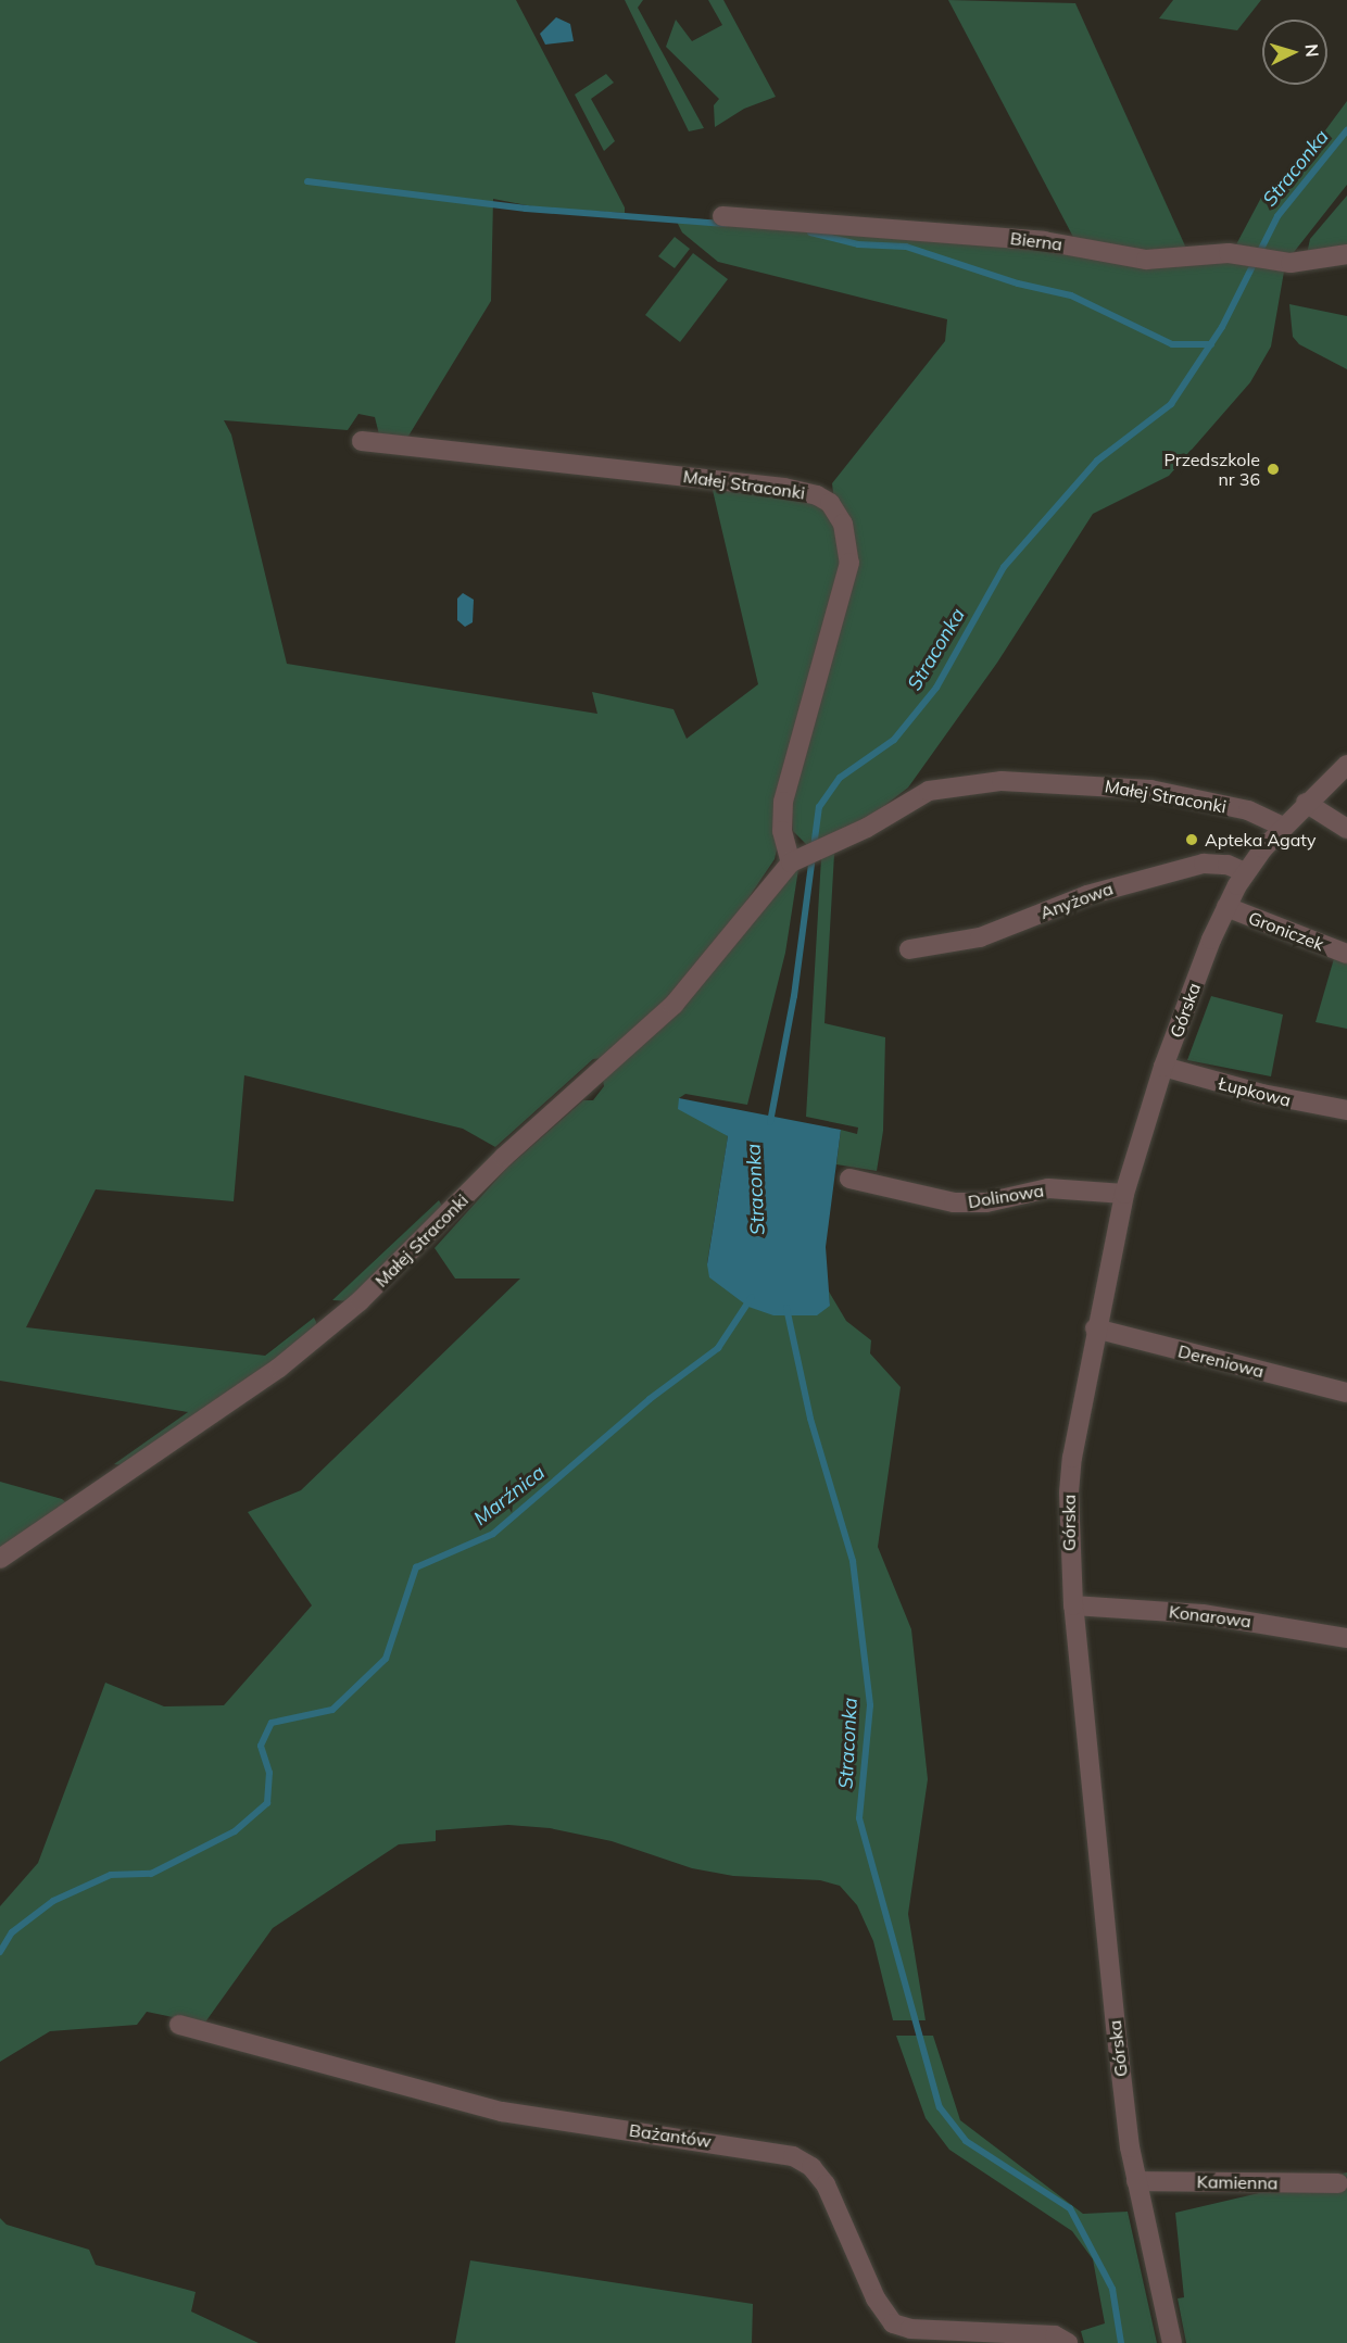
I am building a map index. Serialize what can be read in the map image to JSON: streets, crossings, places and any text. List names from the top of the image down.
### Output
{
  "streets": {
    "street": [
      "Bierna",
      "Małej Straconki",
      "Anyżowa",
      "Groniczek",
      "Górska",
      "Łupkowa",
      "Dolinowa",
      "Dereniowa",
      "Konarowa",
      "Bażantów",
      "Kamienna"
    ]
  },
  "crossings": [
    ["Małej Straconki", "Górska"],
    ["Anyżowa", "Górska"],
    ["Groniczek", "Górska"],
    ["Górska", "Łupkowa"],
    ["Górska", "Dolinowa"],
    ["Górska", "Dereniowa"],
    ["Górska", "Konarowa"],
    ["Górska", "Kamienna"]
  ],
  "water": ["Straconka", "Marźnica"],
  "places": ["Przedszkole nr 36", "Apteka Agaty"],
  "north": "right"
}
